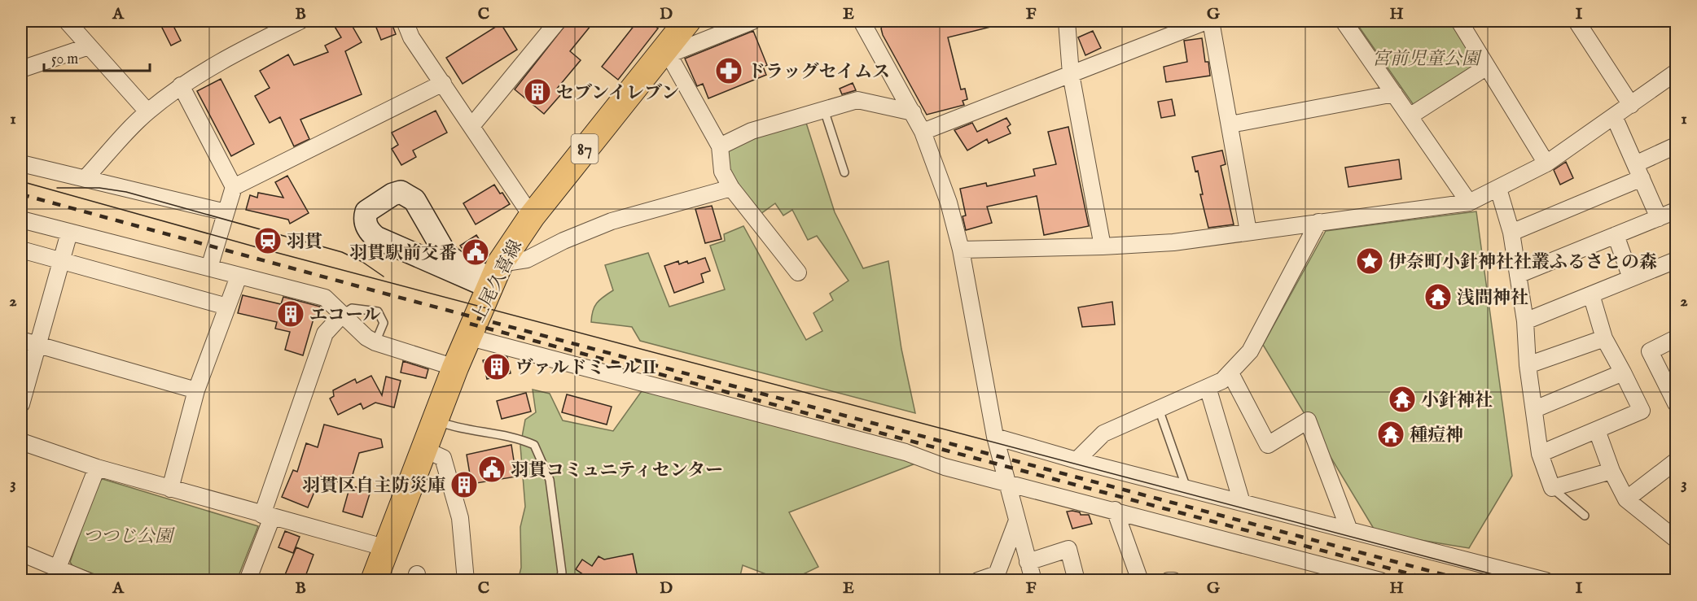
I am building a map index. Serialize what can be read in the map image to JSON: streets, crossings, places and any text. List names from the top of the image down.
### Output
{
  "streets": {
    "main road": ["87", "上尾久喜線"]
  },
  "parks": ["宮前児童公園", "つつじ公園"],
  "places": {
    "pharmacy": ["ドラッグセイムス"],
    "building": [
      "セブンイレブン",
      "エコール",
      "ヴァルドミールⅡ",
      "羽貫区自主防災庫"
    ],
    "station": ["羽貫"],
    "public building": ["羽貫駅前交番", "羽貫コミュニティセンター"],
    "place": ["伊奈町小針神社社叢ふるさとの森"],
    "temple": ["浅間神社", "小針神社", "種痘神"]
  },
  "scale_bar": "50 m",
  "grid": {
    "columns": [
      "A",
      "B",
      "C",
      "D",
      "E",
      "F",
      "G",
      "H",
      "I"
    ],
    "rows": ["1", "2", "3"]
  }
}
